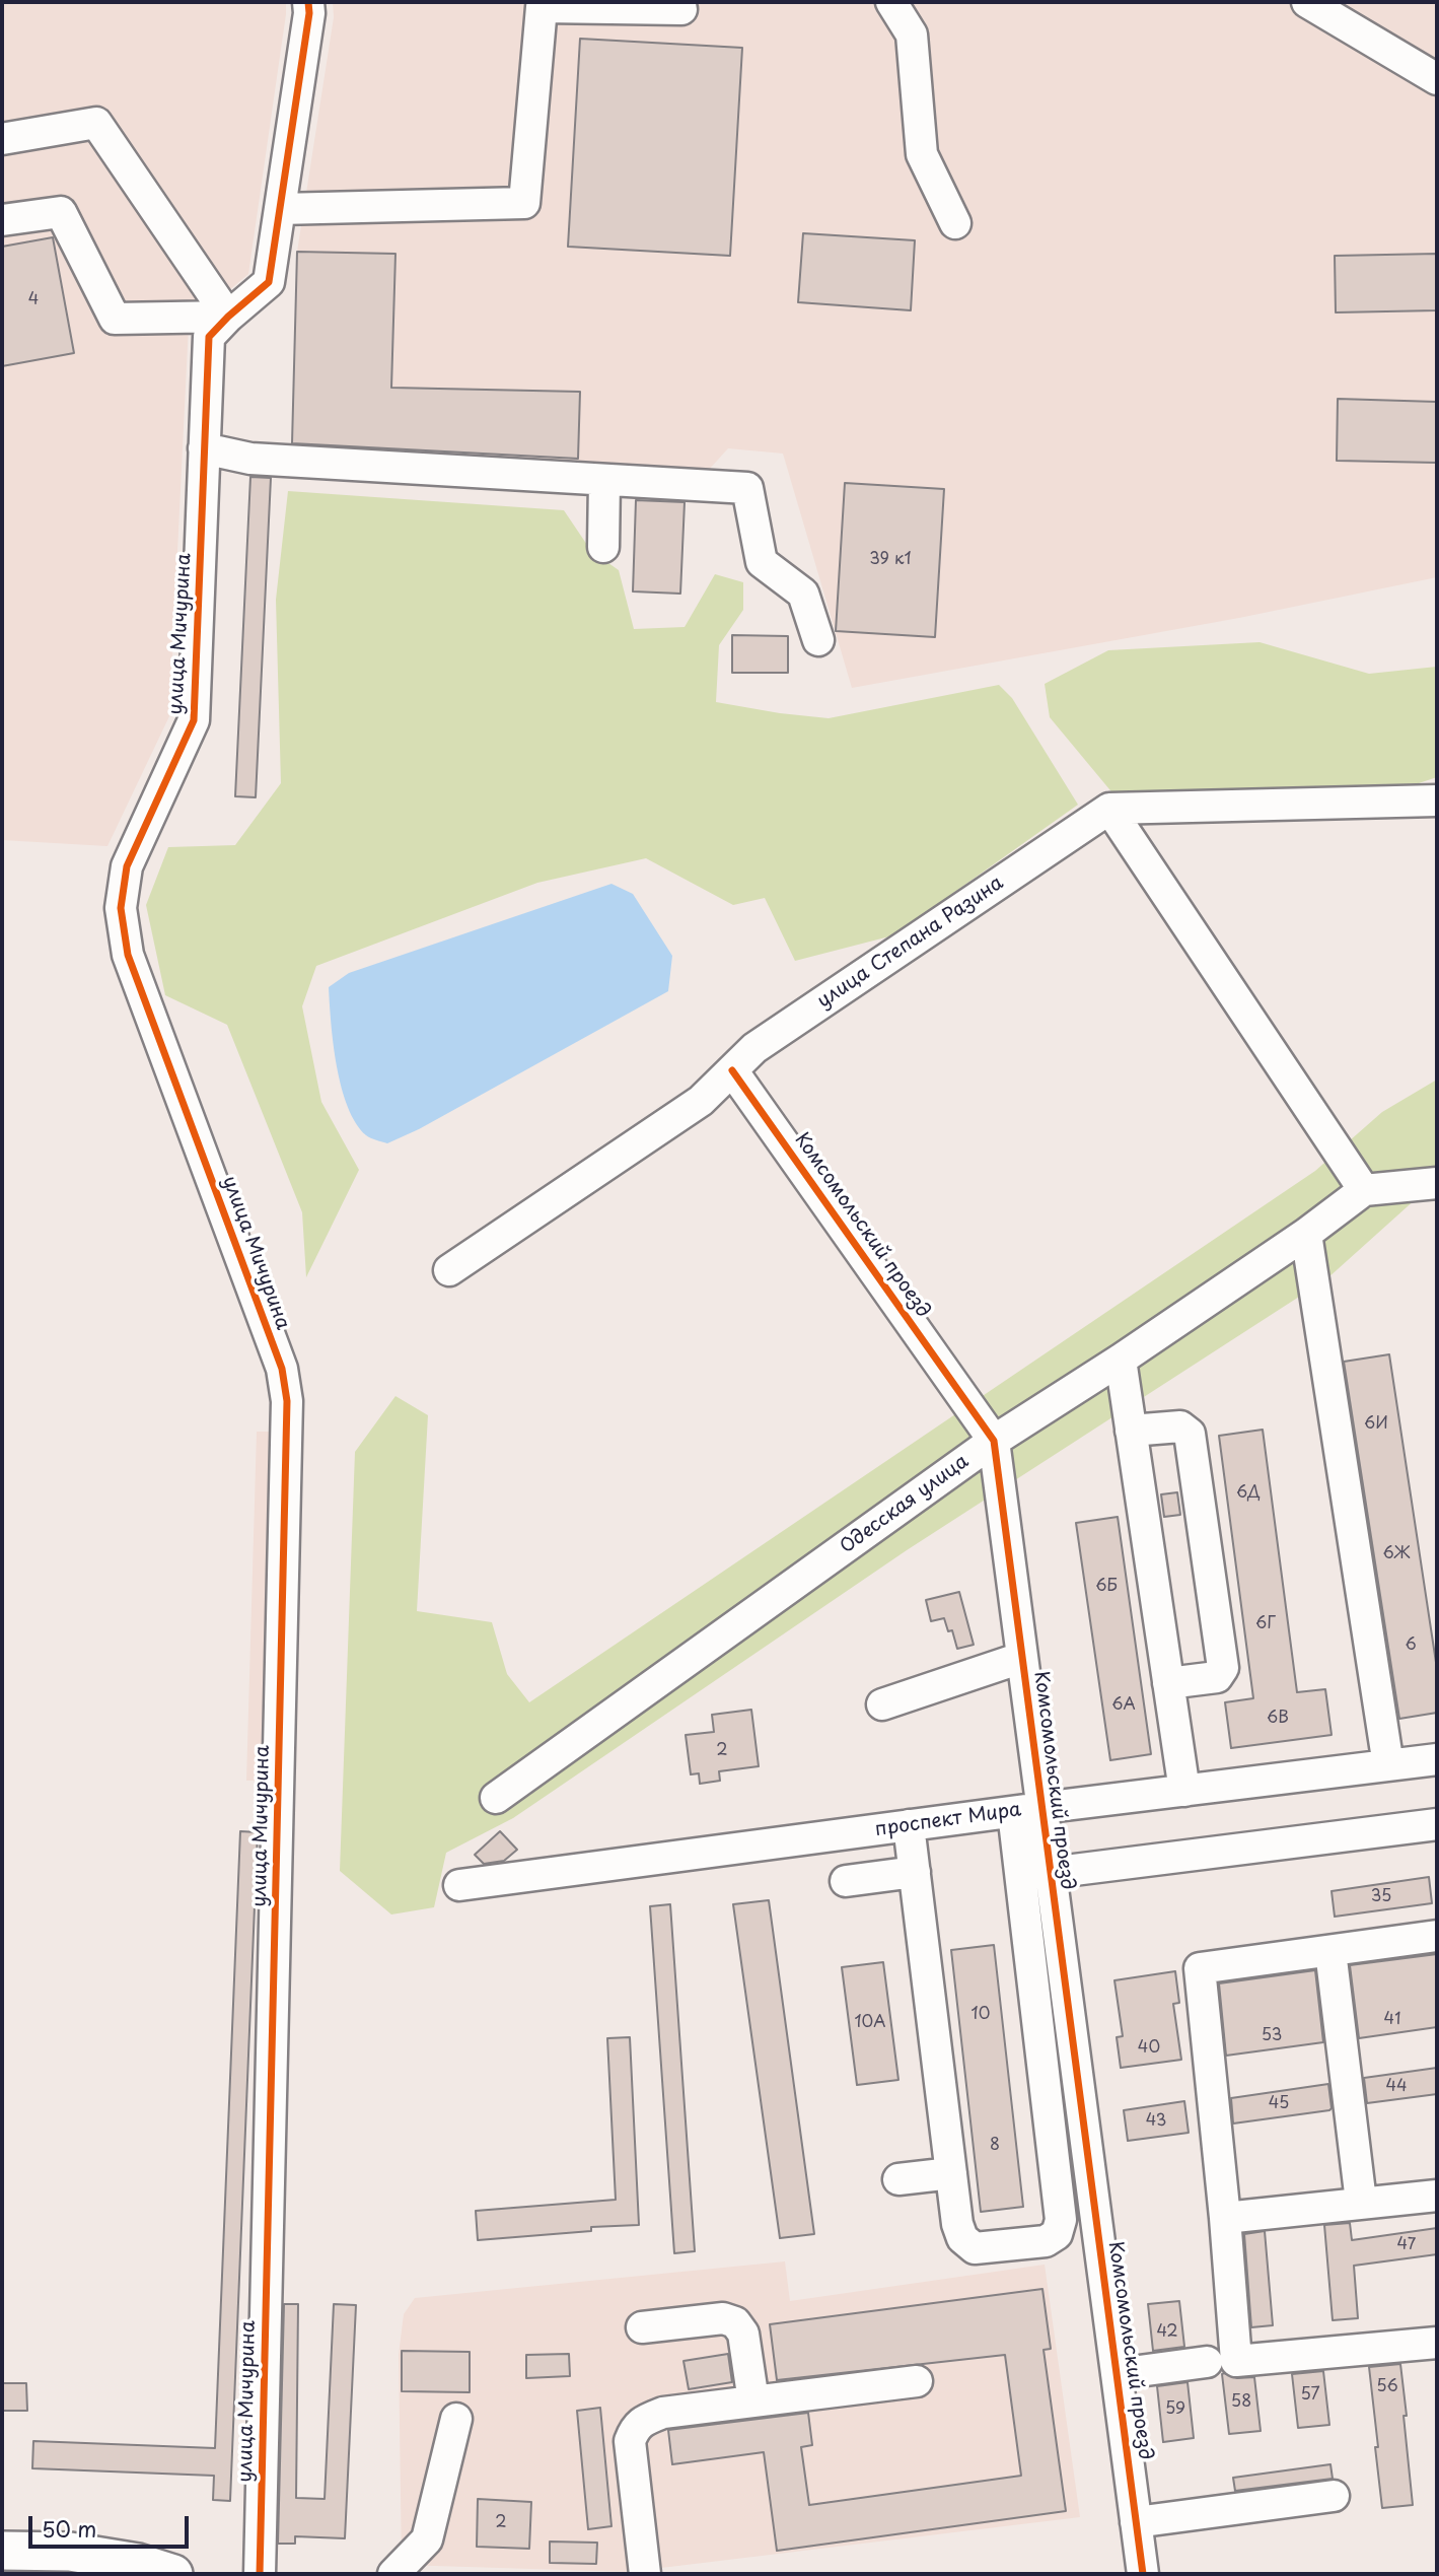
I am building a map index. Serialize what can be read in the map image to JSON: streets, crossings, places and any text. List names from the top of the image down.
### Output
{
  "streets": {
    "street": [
      "улица Мичурина",
      "улица Степана Разина",
      "Комсомольский проезд",
      "Одесская улица",
      "проспект Мира"
    ]
  },
  "crossings": [
    ["улица Степана Разина", "Комсомольский проезд"],
    ["Комсомольский проезд", "Одесская улица"],
    ["Комсомольский проезд", "проспект Мира"]
  ],
  "house_numbers": [
    "4",
    "39 к1",
    "6И",
    "6Д",
    "6Ж",
    "6Б",
    "6Г",
    "6",
    "6А",
    "6В",
    "2",
    "35",
    "10",
    "41",
    "10А",
    "53",
    "40",
    "44",
    "45",
    "43",
    "8",
    "47",
    "42",
    "56",
    "57",
    "58",
    "59",
    "2"
  ],
  "scale_bar": "50 m"
}
